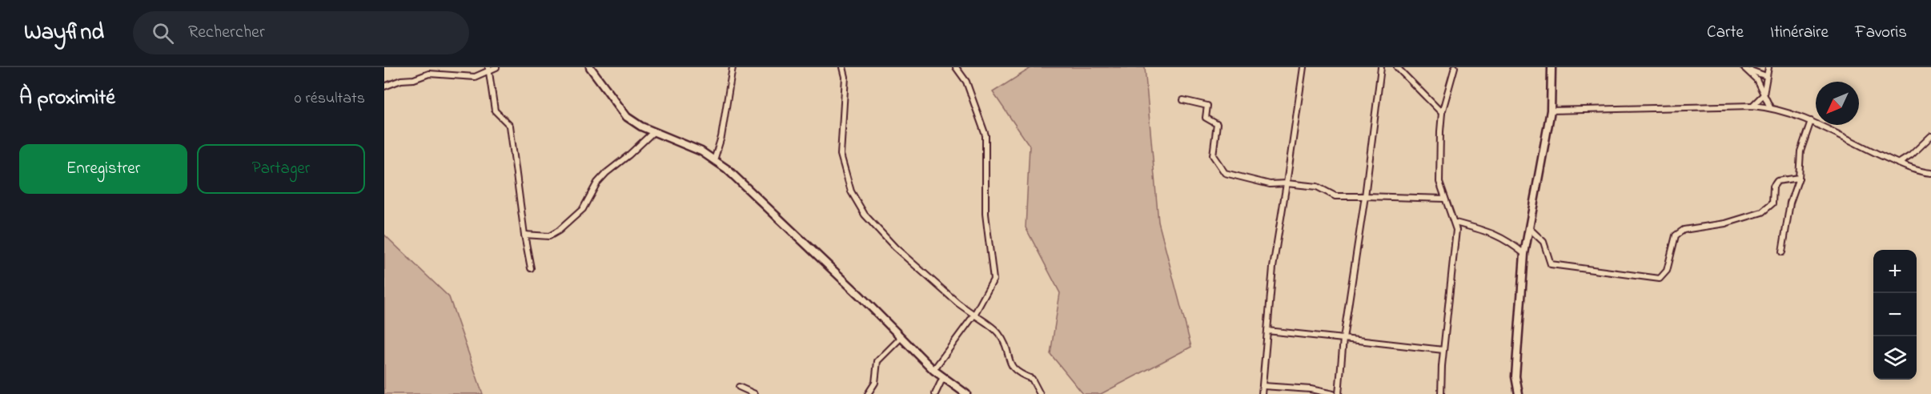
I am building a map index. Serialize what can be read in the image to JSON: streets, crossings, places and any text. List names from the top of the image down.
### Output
{
  "north": "bottom left",
  "page": {
    "header": "Wayfind",
    "search": "Rechercher",
    "nav": ["Carte", "Itinéraire", "Favoris"],
    "heading": ["À proximité", "0 résultats"],
    "buttons": ["Enregistrer", "Partager"],
    "map_buttons": ["+", "−"]
  }
}
